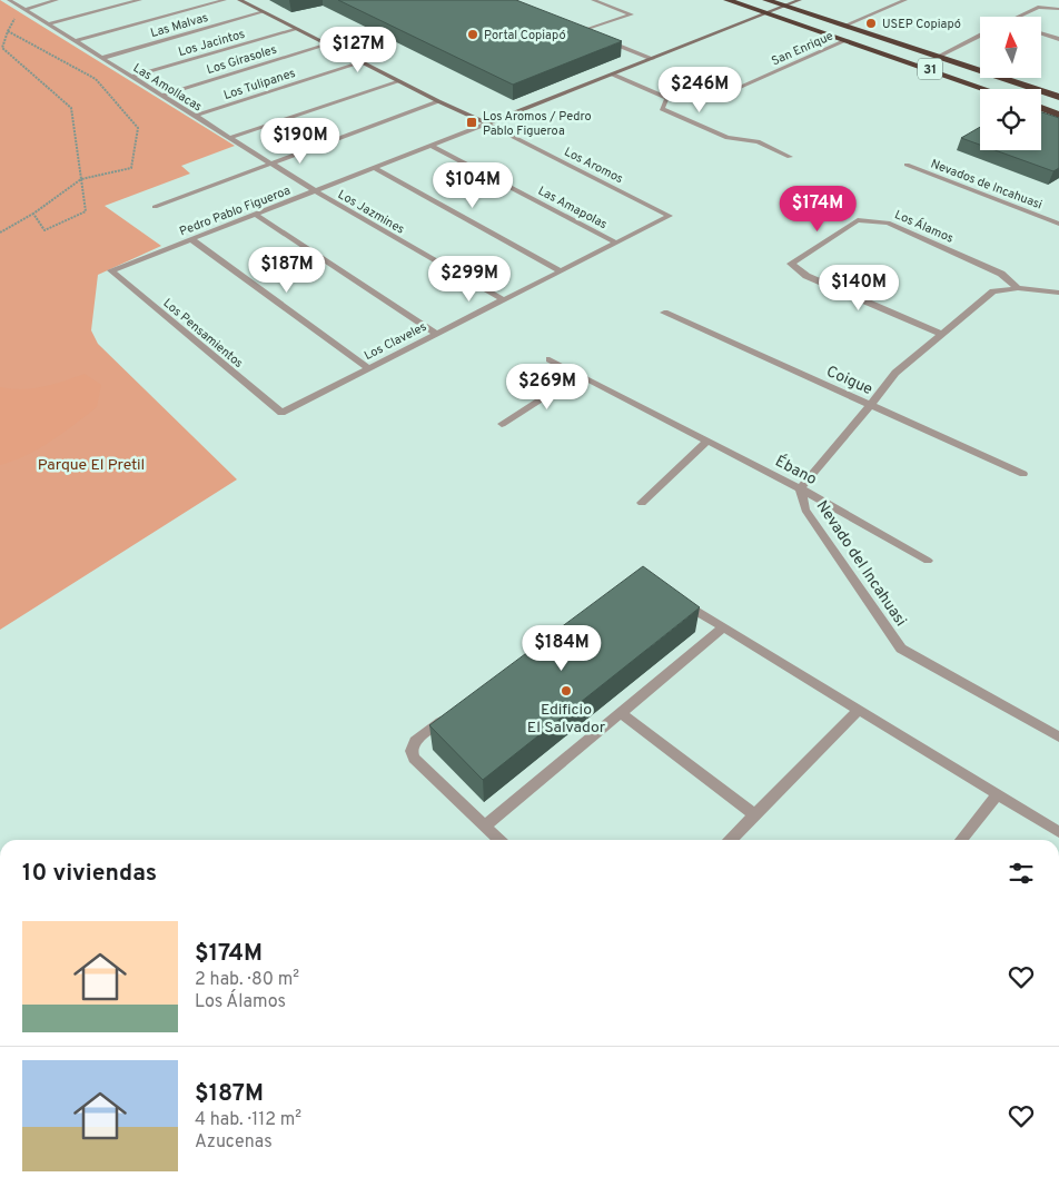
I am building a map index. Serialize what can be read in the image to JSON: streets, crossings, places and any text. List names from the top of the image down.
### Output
{
  "streets": {
    "highway": ["31"],
    "street": [
      "Las Malvas",
      "Los Jacintos",
      "San Enrique",
      "Los Girasoles",
      "Los Tulipanes",
      "Las Amollacas",
      "Los Aromos",
      "Nevados de Incahuasi",
      "Las Amapolas",
      "Pedro Pablo Figueroa",
      "Los Jazmines",
      "Los Álamos",
      "Los Pensamientos",
      "Los Claveles",
      "Coigue",
      "Ébano",
      "Nevado del Incahuasi"
    ]
  },
  "crossings": [
    ["Las Malvas", "Las Amollacas"],
    ["Las Malvas", "Los Aromos"],
    ["Los Jacintos", "Las Amollacas"],
    ["Los Jacintos", "Los Aromos"],
    ["San Enrique", "31"],
    ["Los Girasoles", "Las Amollacas"],
    ["Los Girasoles", "Los Aromos"],
    ["31", "Pedro Pablo Figueroa"],
    ["Los Tulipanes", "Las Amollacas"],
    ["Los Tulipanes", "Los Aromos"],
    ["Las Amollacas", "Pedro Pablo Figueroa"],
    ["Las Amollacas", "Los Jazmines"],
    ["Los Aromos", "Pedro Pablo Figueroa"],
    ["Los Aromos", "Los Claveles"],
    ["Las Amapolas", "Pedro Pablo Figueroa"],
    ["Las Amapolas", "Los Claveles"],
    ["Pedro Pablo Figueroa", "Los Jazmines"],
    ["Pedro Pablo Figueroa", "Los Pensamientos"],
    ["Los Jazmines", "Los Claveles"],
    ["Los Pensamientos", "Los Claveles"],
    ["Ébano", "Nevado del Incahuasi"]
  ],
  "parks": ["Parque El Pretil"],
  "places": {
    "other": ["USEP Copiapó", "Portal Copiapó", "Edificio El Salvador"],
    "transit": ["Los Aromos / Pedro Pablo Figueroa"]
  },
  "north": "top",
  "page": {
    "price": [
      "$127M",
      "$246M",
      "$190M",
      "$104M",
      "$174M",
      "$187M",
      "$299M",
      "$140M",
      "$269M",
      "$184M"
    ],
    "heading": "10 viviendas",
    "list": [
      {
        "name": "$174M",
        "note": "2 hab. · 80 m² · Los Álamos"
      },
      {
        "name": "$187M",
        "note": "4 hab. · 112 m² · Azucenas"
      }
    ]
  }
}
